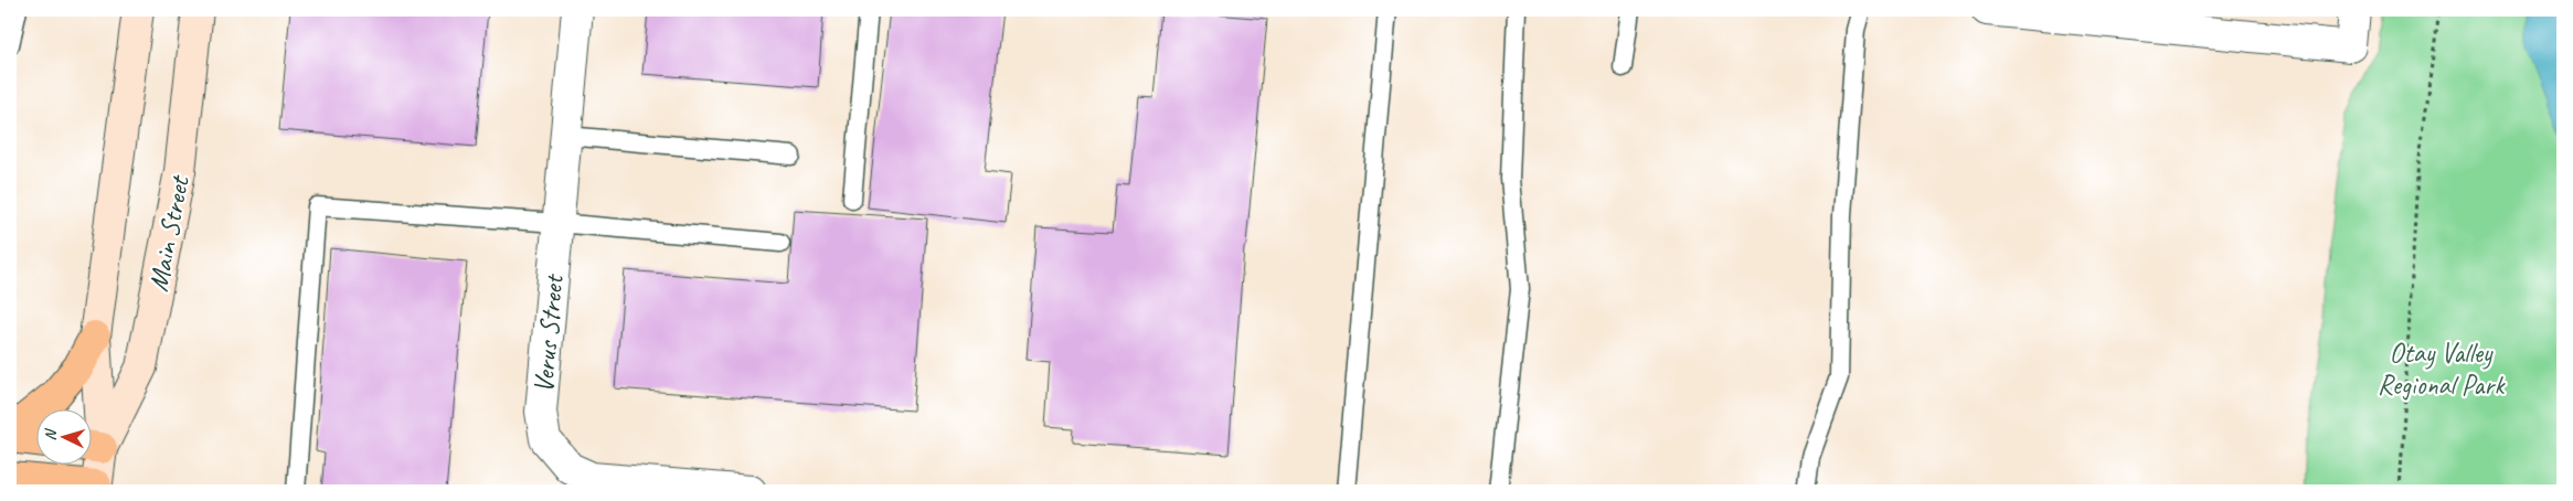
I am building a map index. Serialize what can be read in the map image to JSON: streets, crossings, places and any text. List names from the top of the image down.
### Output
{
  "streets": {
    "main road": ["Main Street"],
    "street": ["Verus Street"]
  },
  "parks": ["Otay Valley Regional Park"],
  "north": "left"
}
